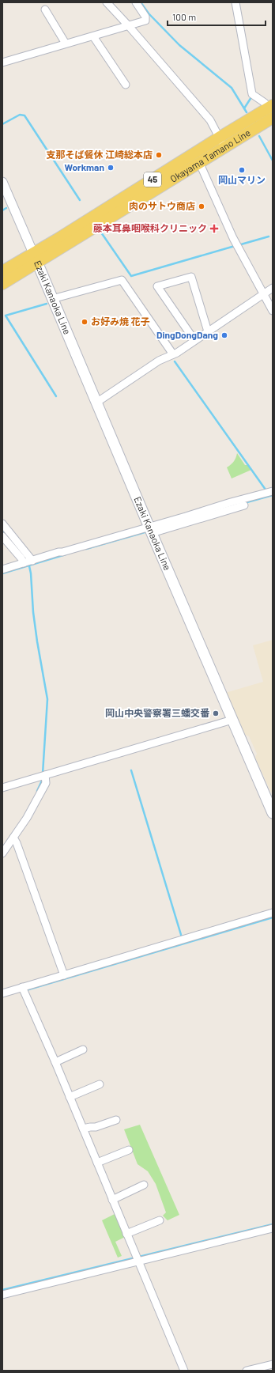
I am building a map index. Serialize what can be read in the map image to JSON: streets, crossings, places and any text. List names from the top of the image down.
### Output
{
  "streets": {
    "main road": ["Okayama Tamano Line", "45", "Ezaki Kanaoka Line"]
  },
  "crossings": [
    ["Okayama Tamano Line", "Ezaki Kanaoka Line"]
  ],
  "places": {
    "other": [
      "支那そば餐休 江崎総本店",
      "Workman",
      "岡山マリン",
      "肉のサトウ商店",
      "お好み焼 花子",
      "DingDongDang",
      "岡山中央警察署三蟠交番"
    ],
    "health": ["藤本耳鼻咽喉科クリニック"]
  },
  "scale_bar": "100 m"
}
